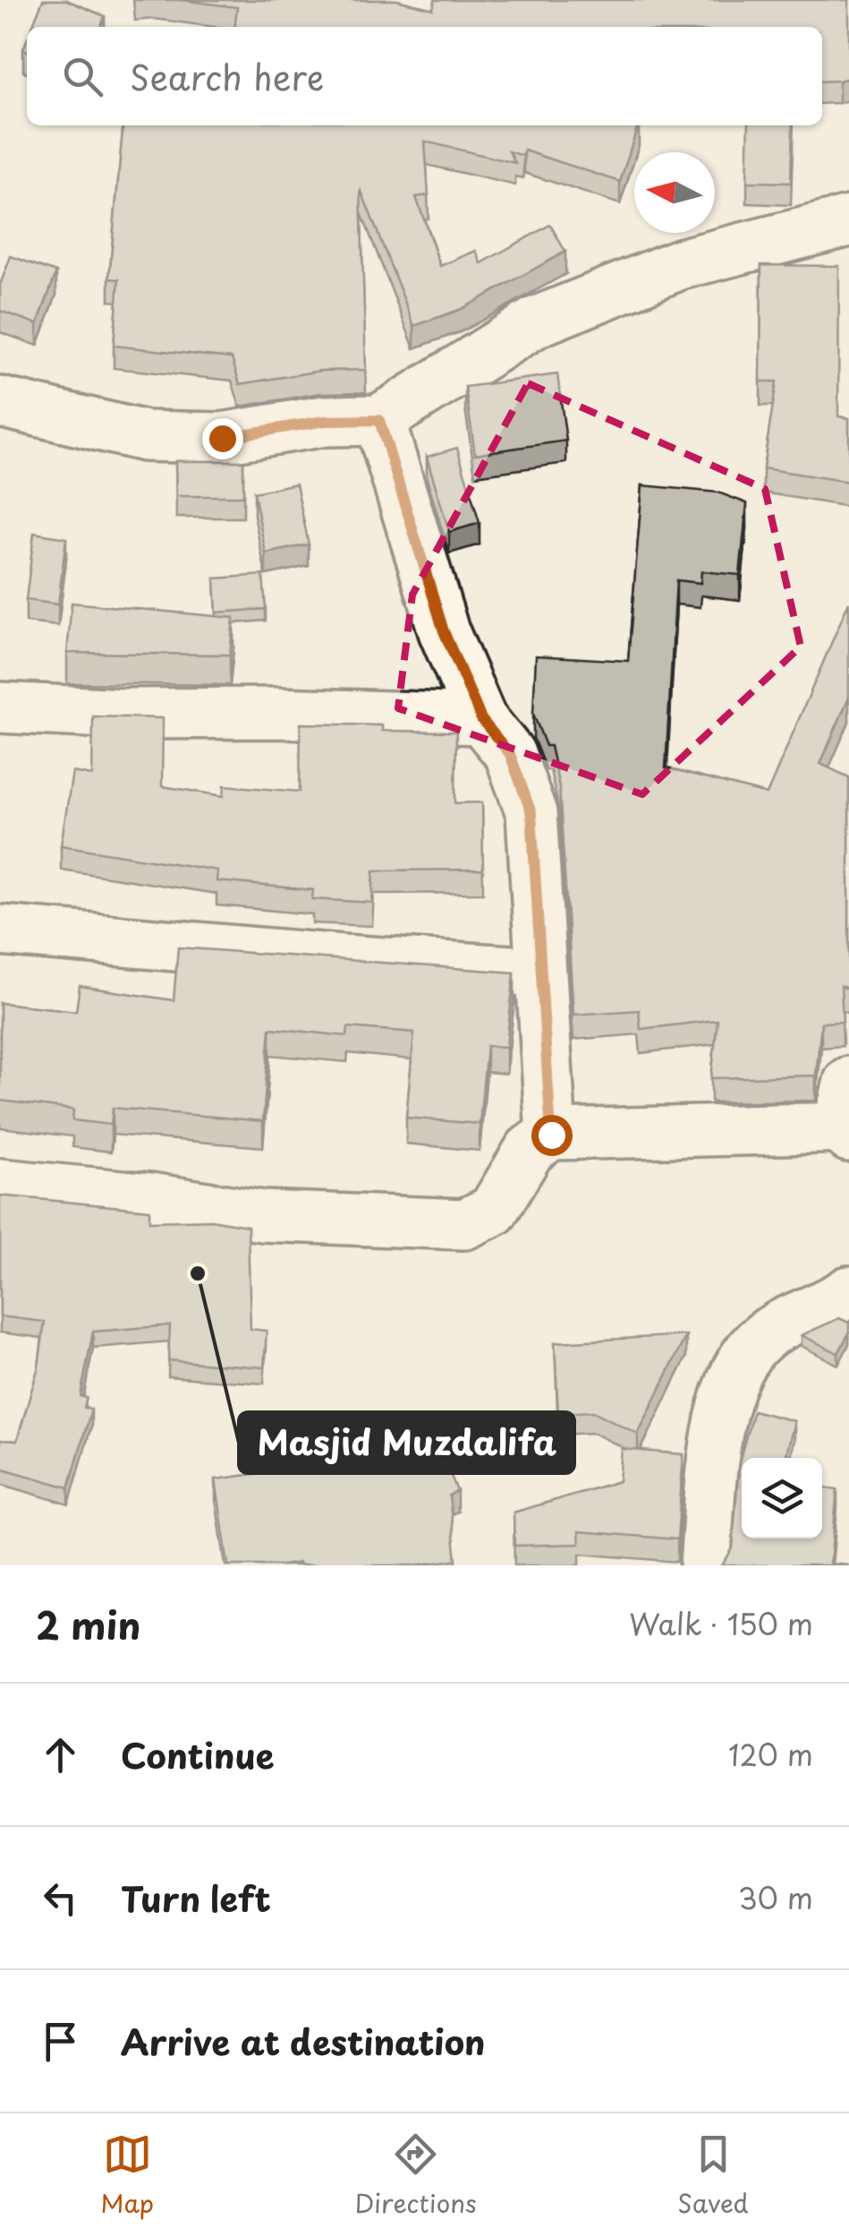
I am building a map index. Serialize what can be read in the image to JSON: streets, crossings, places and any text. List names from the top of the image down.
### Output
{
  "places": ["Masjid Muzdalifa"],
  "north": "left",
  "page": {
    "search": "Search here",
    "heading": ["2 min", "Walk · 150 m"],
    "list": [
      ["Continue", "120 m"],
      ["Turn left", "30 m"],
      "Arrive at destination"
    ],
    "nav": ["Map", "Directions", "Saved"]
  }
}
